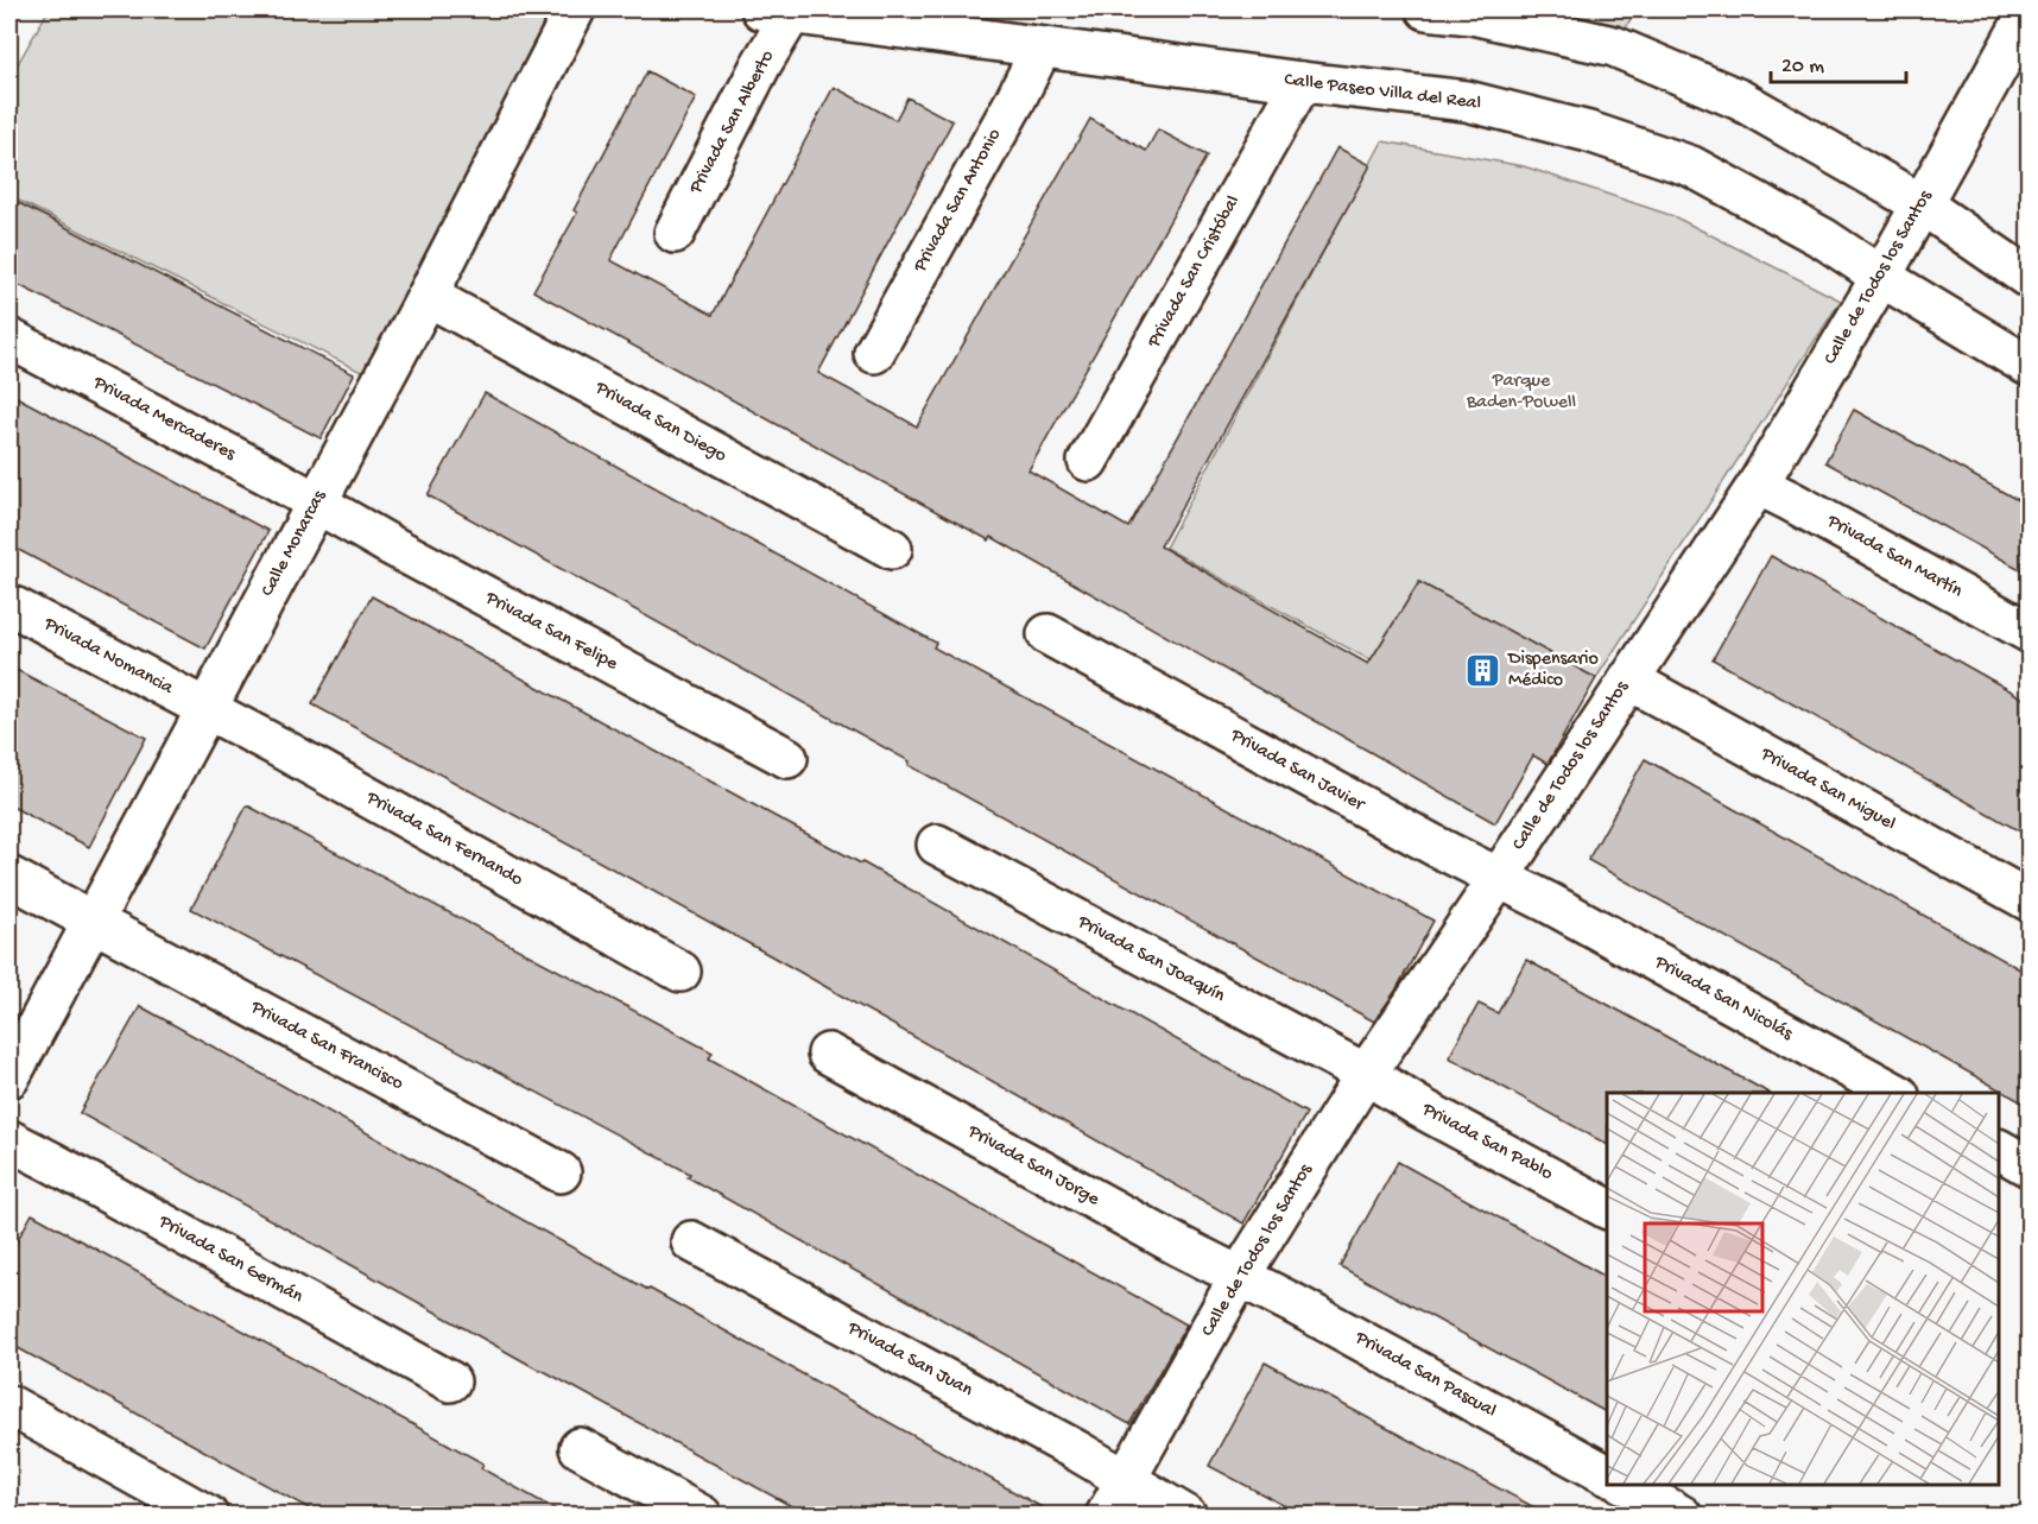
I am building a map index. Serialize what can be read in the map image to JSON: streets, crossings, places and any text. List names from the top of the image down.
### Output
{
  "streets": {
    "street": [
      "Calle Paseo Villa del Real",
      "Privada San Alberto",
      "Privada San Antonio",
      "Privada San Cristóbal",
      "Calle de Todos los Santos",
      "Privada Mercaderes",
      "Privada San Diego",
      "Calle Monarcas",
      "Privada San Martín",
      "Privada San Felipe",
      "Privada Nomancia",
      "Privada San Javier",
      "Privada San Miguel",
      "Privada San Fernando",
      "Privada San Joaquín",
      "Privada San Nicolás",
      "Privada San Francisco",
      "Privada San Pablo",
      "Privada San Jorge",
      "Privada San Germán",
      "Privada San Juan",
      "Privada San Pascual"
    ]
  },
  "crossings": [
    ["Calle Paseo Villa del Real", "Privada San Alberto"],
    ["Calle Paseo Villa del Real", "Privada San Antonio"],
    ["Calle Paseo Villa del Real", "Privada San Cristóbal"],
    ["Calle Paseo Villa del Real", "Calle de Todos los Santos"],
    ["Calle de Todos los Santos", "Privada San Martín"],
    ["Calle de Todos los Santos", "Privada San Javier"],
    ["Calle de Todos los Santos", "Privada San Miguel"],
    ["Calle de Todos los Santos", "Privada San Joaquín"],
    ["Calle de Todos los Santos", "Privada San Pablo"],
    ["Calle de Todos los Santos", "Privada San Jorge"],
    ["Calle de Todos los Santos", "Privada San Juan"],
    ["Calle de Todos los Santos", "Privada San Pascual"],
    ["Privada Mercaderes", "Calle Monarcas"],
    ["Privada Mercaderes", "Privada San Felipe"],
    ["Privada San Diego", "Calle Monarcas"],
    ["Calle Monarcas", "Privada San Felipe"],
    ["Calle Monarcas", "Privada Nomancia"],
    ["Calle Monarcas", "Privada San Fernando"],
    ["Calle Monarcas", "Privada San Francisco"],
    ["Privada Nomancia", "Privada San Fernando"],
    ["Privada San Javier", "Privada San Nicolás"],
    ["Privada San Joaquín", "Privada San Pablo"],
    ["Privada San Jorge", "Privada San Pascual"]
  ],
  "parks": ["Parque Baden-Powell"],
  "places": {
    "building": ["Dispensario Médico"]
  },
  "scale_bar": "20 m"
}
